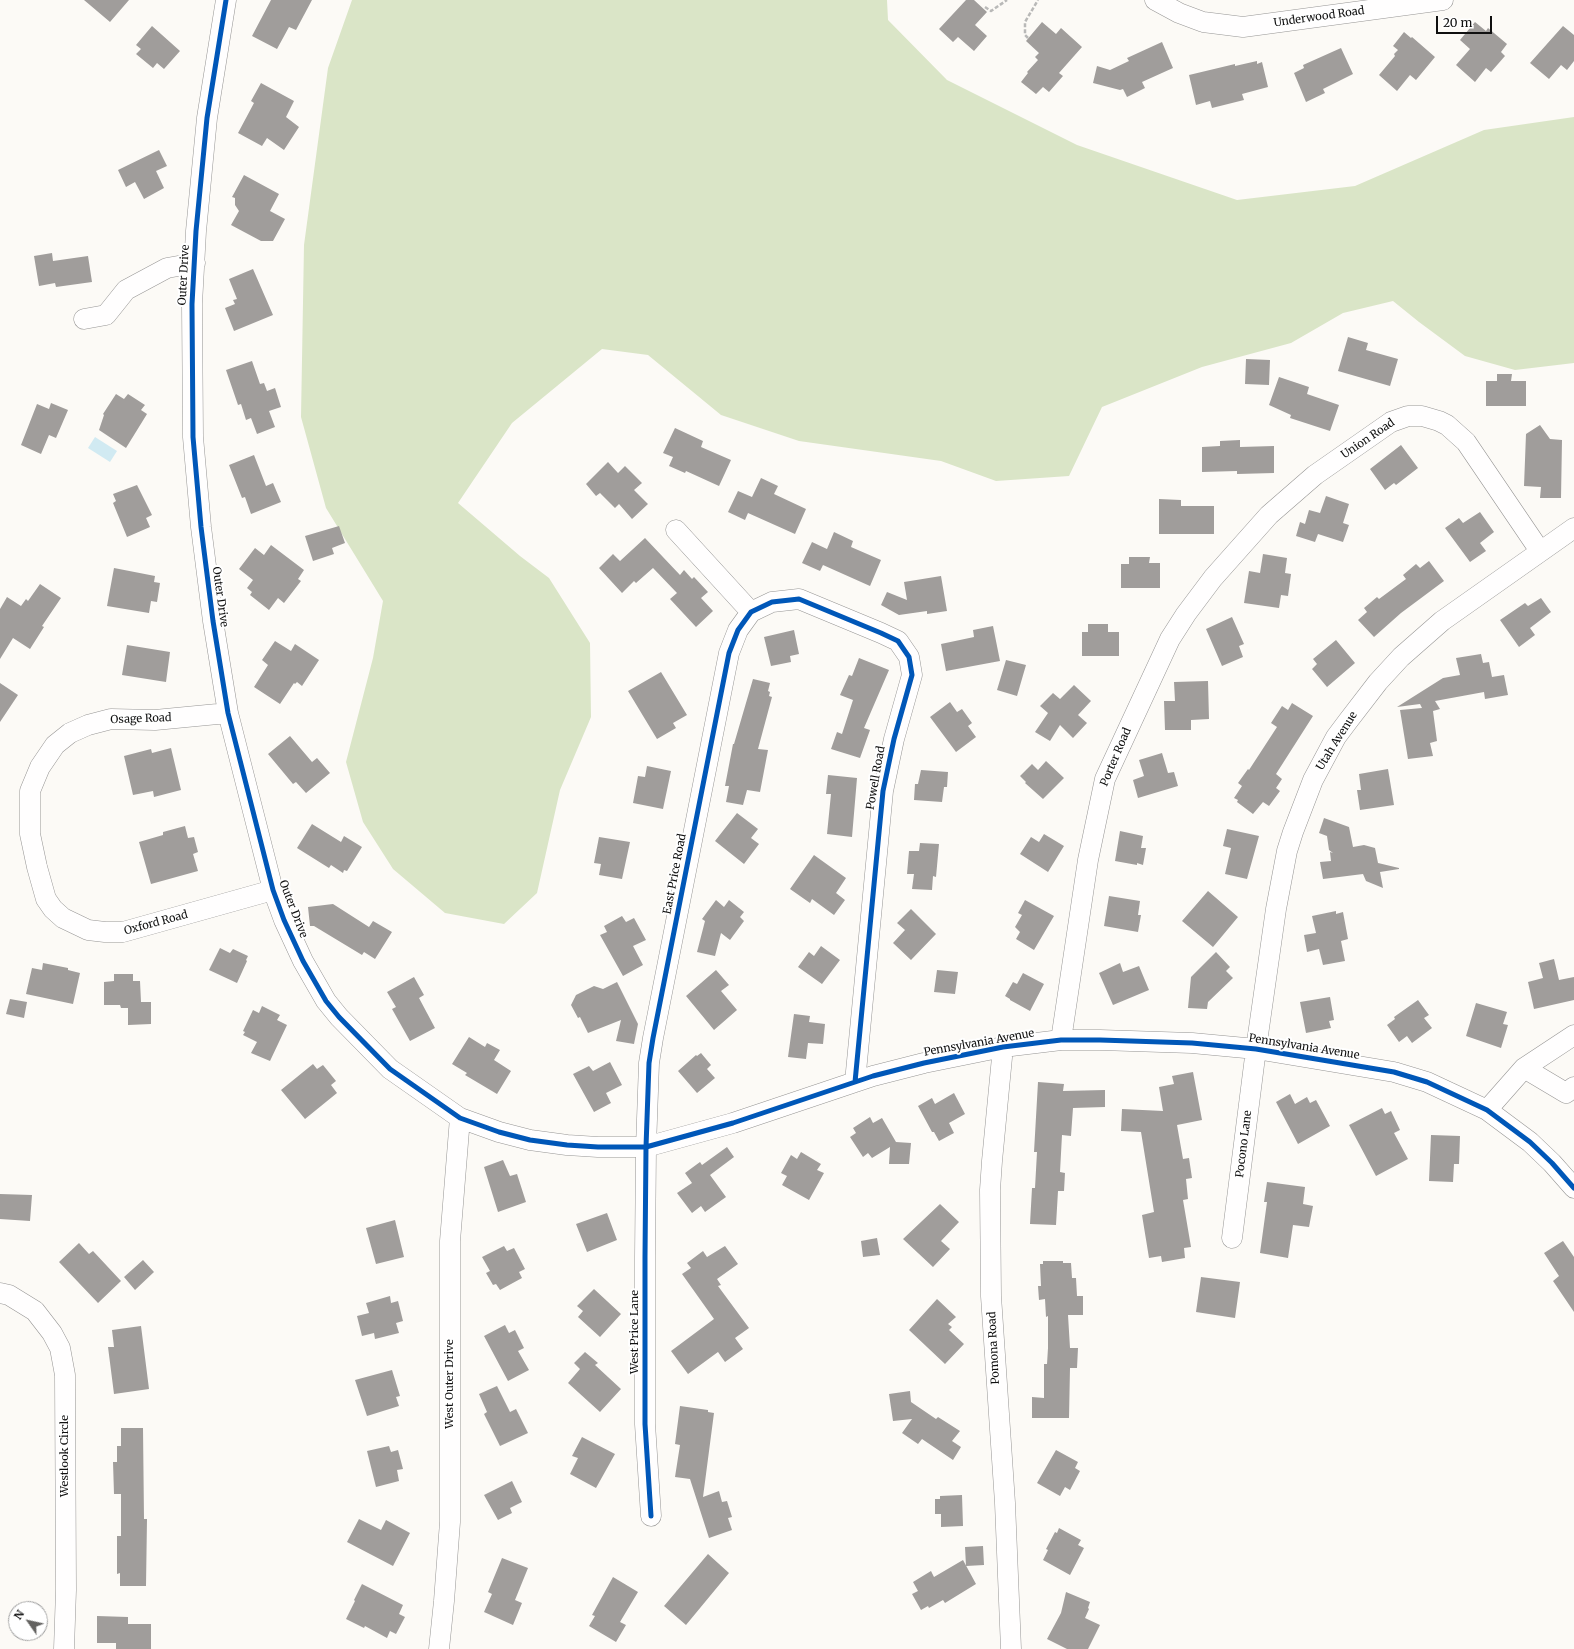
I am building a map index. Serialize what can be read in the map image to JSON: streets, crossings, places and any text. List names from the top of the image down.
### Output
{
  "streets": {
    "street": [
      "Underwood Road",
      "Outer Drive",
      "Union Road",
      "Osage Road",
      "Utah Avenue",
      "Porter Road",
      "Powell Road",
      "East Price Road",
      "Oxford Road",
      "Pennsylvania Avenue",
      "Pocono Lane",
      "West Price Lane",
      "Pomona Road",
      "West Outer Drive",
      "Westlook Circle"
    ]
  },
  "crossings": [
    ["Outer Drive", "Osage Road"],
    ["Outer Drive", "Oxford Road"],
    ["Outer Drive", "Pennsylvania Avenue"],
    ["Outer Drive", "West Outer Drive"],
    ["Union Road", "Utah Avenue"],
    ["Union Road", "Porter Road"],
    ["Osage Road", "Oxford Road"],
    ["Utah Avenue", "Pennsylvania Avenue"],
    ["Utah Avenue", "Pocono Lane"],
    ["Porter Road", "Pennsylvania Avenue"],
    ["Powell Road", "East Price Road"],
    ["Powell Road", "Pennsylvania Avenue"],
    ["East Price Road", "Pennsylvania Avenue"],
    ["East Price Road", "West Price Lane"],
    ["Pennsylvania Avenue", "Pocono Lane"],
    ["Pennsylvania Avenue", "West Price Lane"],
    ["Pennsylvania Avenue", "Pomona Road"],
    ["Pennsylvania Avenue", "West Outer Drive"]
  ],
  "scale_bar": "20 m",
  "north": "top left"
}
